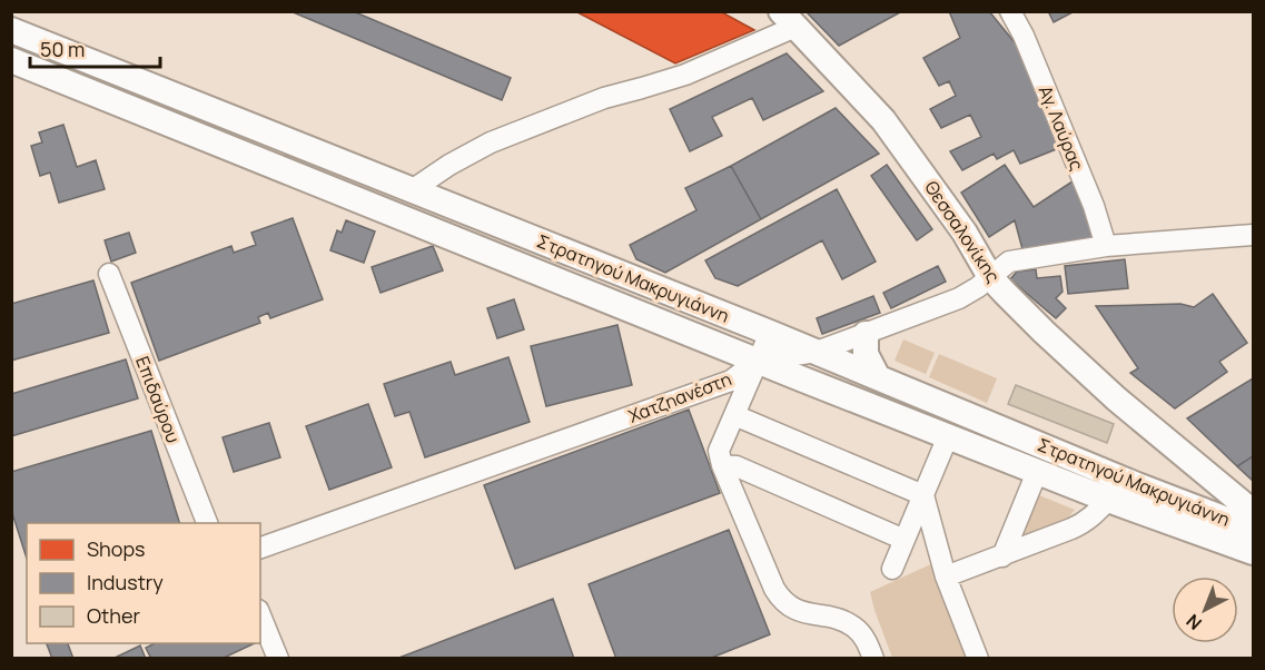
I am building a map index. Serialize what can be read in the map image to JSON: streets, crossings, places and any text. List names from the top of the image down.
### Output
{
  "streets": {
    "street": [
      "Αγ. Λαύρας",
      "Θεσσαλονίκης",
      "Στρατηγού Μακρυγιάννη",
      "Χατζηανέστη",
      "Επιδαύρου"
    ]
  },
  "crossings": [
    ["Αγ. Λαύρας", "Χατζηανέστη"],
    ["Θεσσαλονίκης", "Χατζηανέστη"],
    ["Στρατηγού Μακρυγιάννη", "Χατζηανέστη"]
  ],
  "legend": ["Shops", "Industry", "Other"],
  "scale_bar": "50 m",
  "north": "bottom left"
}
